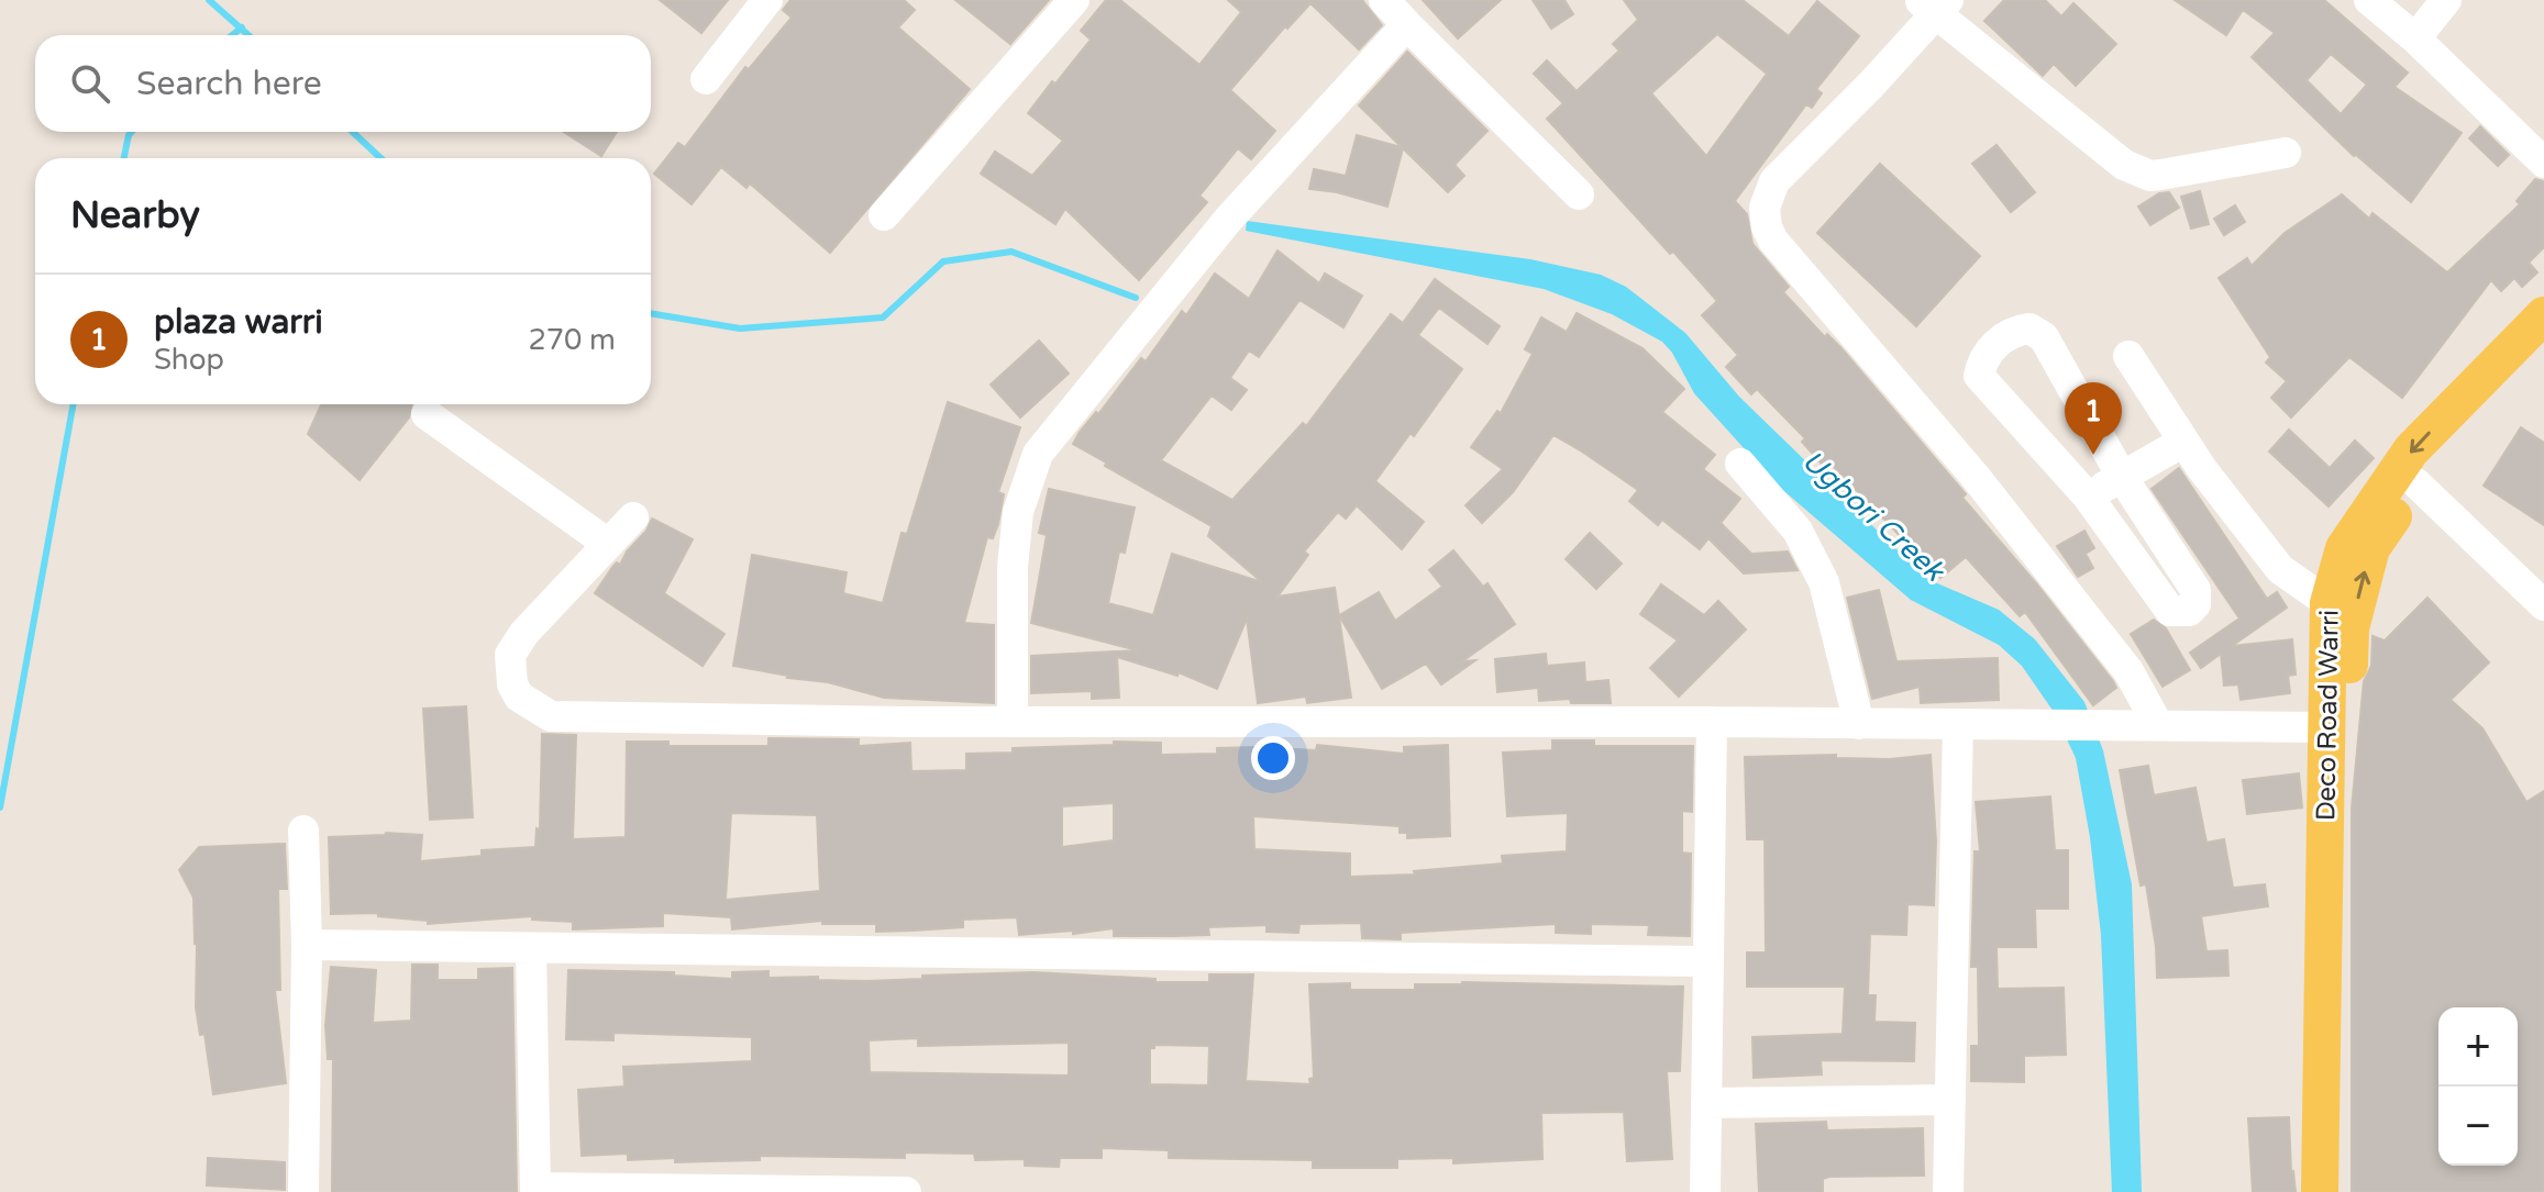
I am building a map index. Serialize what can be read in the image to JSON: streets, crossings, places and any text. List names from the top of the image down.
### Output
{
  "streets": {
    "main road": ["Deco Road Warri"]
  },
  "water": ["Ugbori Creek"],
  "page": {
    "search": "Search here",
    "heading": "Nearby",
    "list": [
      {
        "mark": "1",
        "name": "plaza warri",
        "note": "Shop",
        "value": "270 m"
      }
    ],
    "pins": "1",
    "map_buttons": ["+", "−"]
  }
}
